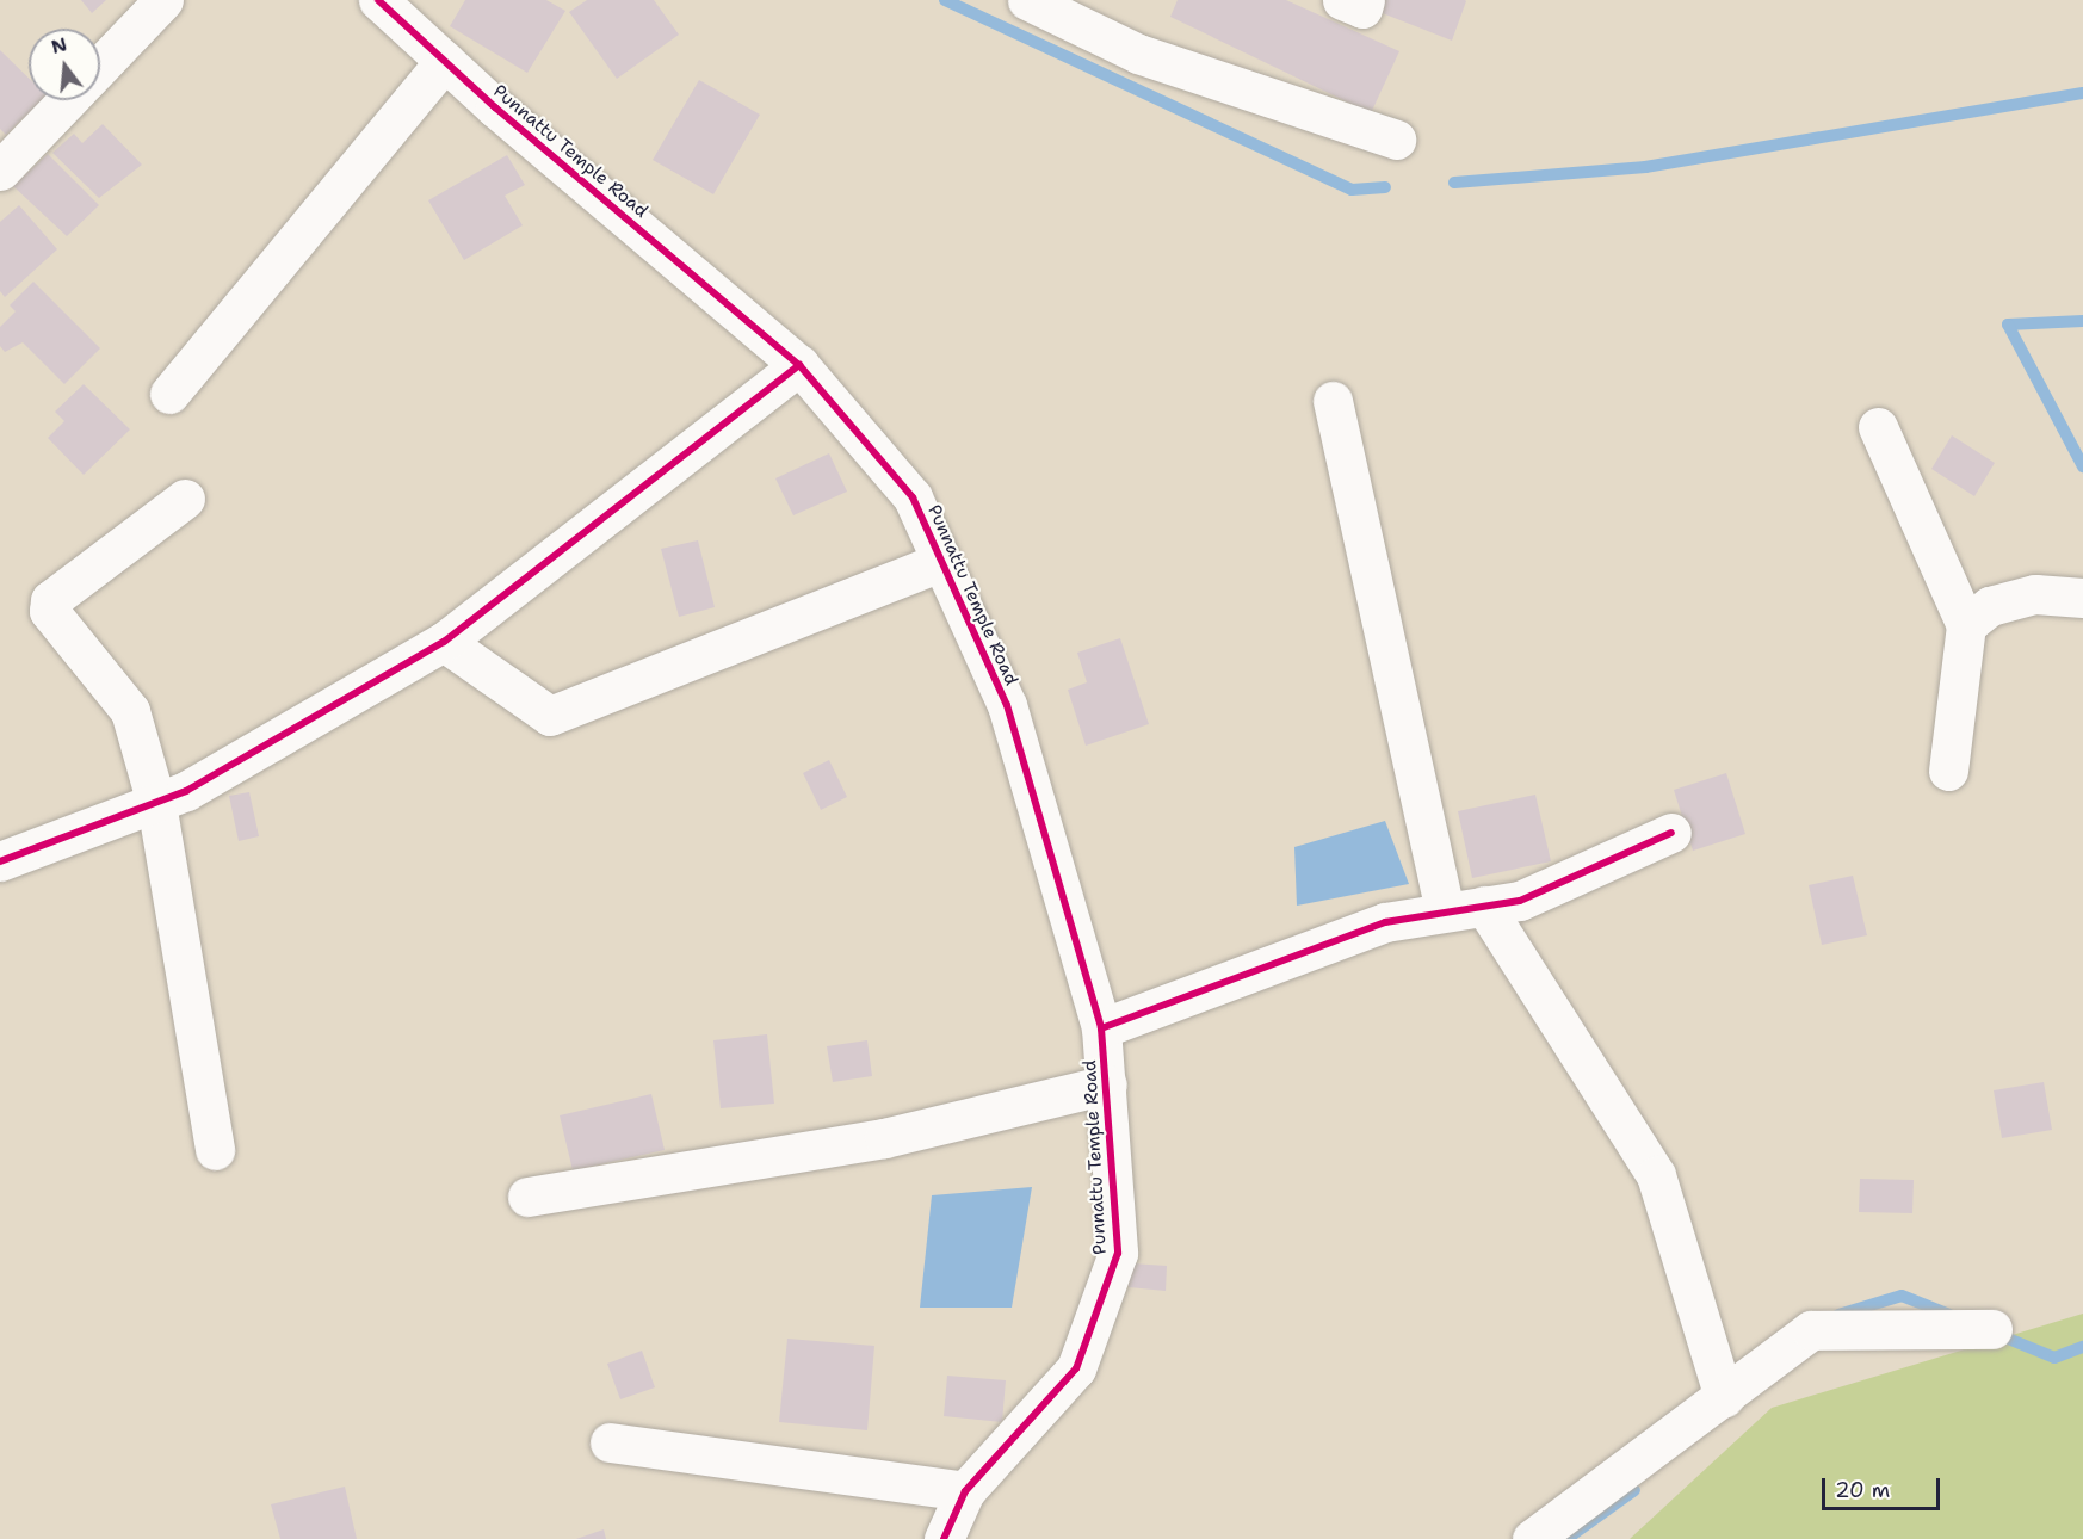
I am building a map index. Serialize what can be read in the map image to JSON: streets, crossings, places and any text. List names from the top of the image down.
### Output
{
  "streets": {
    "street": ["Punnattu Temple Road"]
  },
  "scale_bar": "20 m",
  "north": "top"
}
